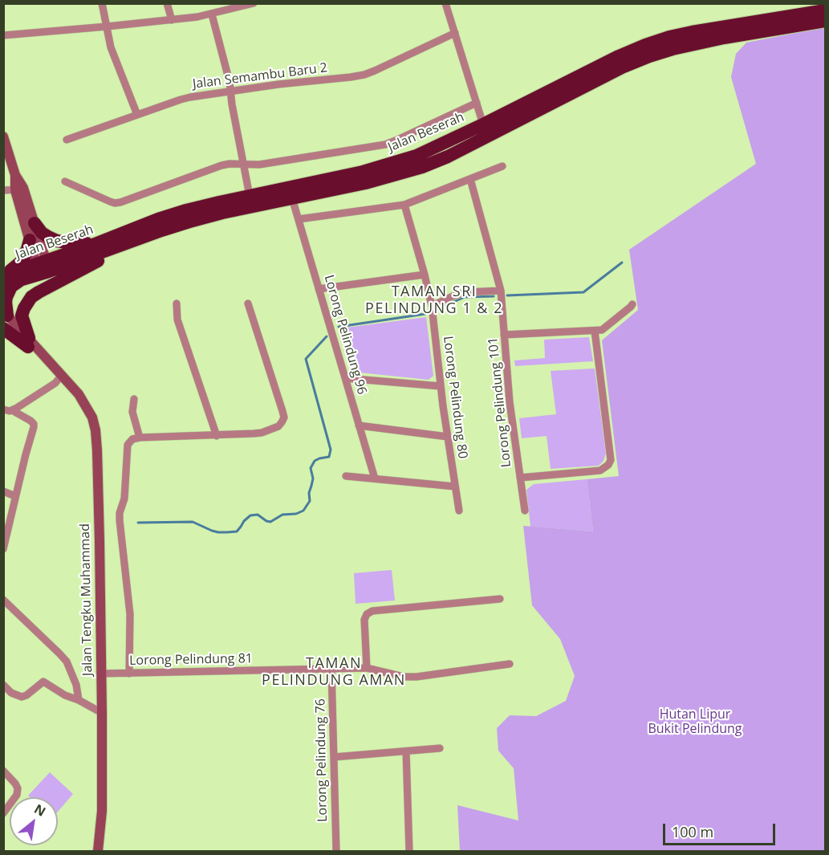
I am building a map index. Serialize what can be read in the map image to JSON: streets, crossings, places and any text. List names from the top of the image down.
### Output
{
  "streets": {
    "highway": ["Jalan Beserah"],
    "main road": ["Jalan Tengku Muhammad"],
    "street": [
      "Jalan Semambu Baru 2",
      "Lorong Pelindung 96",
      "Lorong Pelindung 80",
      "Lorong Pelindung 101",
      "Lorong Pelindung 81",
      "Lorong Pelindung 76"
    ]
  },
  "crossings": [
    ["Jalan Beserah", "Lorong Pelindung 96"],
    ["Jalan Tengku Muhammad", "Lorong Pelindung 81"],
    ["Lorong Pelindung 81", "Lorong Pelindung 76"]
  ],
  "districts": ["TAMAN SRI PELINDUNG 1 & 2", "TAMAN PELINDUNG AMAN"],
  "parks": ["Hutan Lipur Bukit Pelindung"],
  "scale_bar": "100 m",
  "north": "top right"
}
